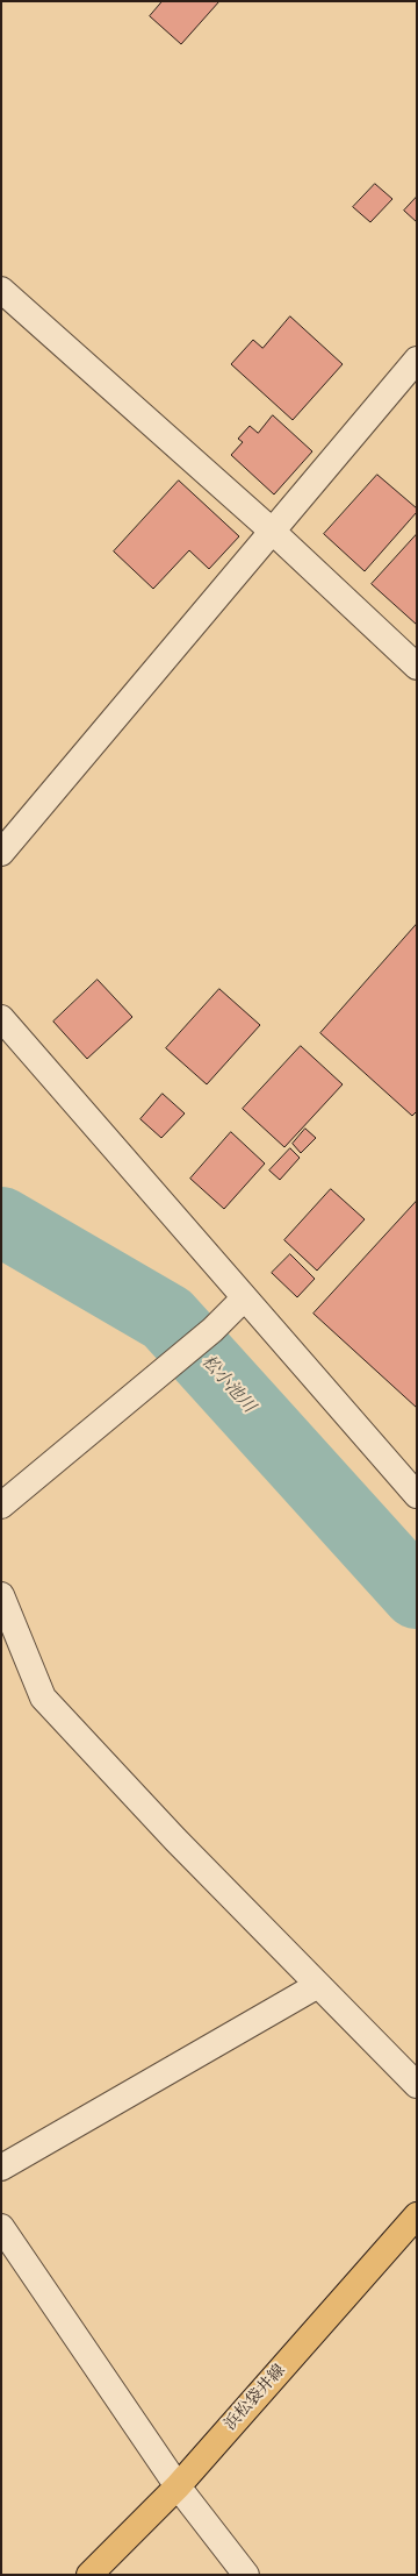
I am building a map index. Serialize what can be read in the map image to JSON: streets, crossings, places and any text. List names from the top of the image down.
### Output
{
  "streets": {
    "main road": ["浜松袋井線"]
  },
  "water": ["松小池川"]
}
